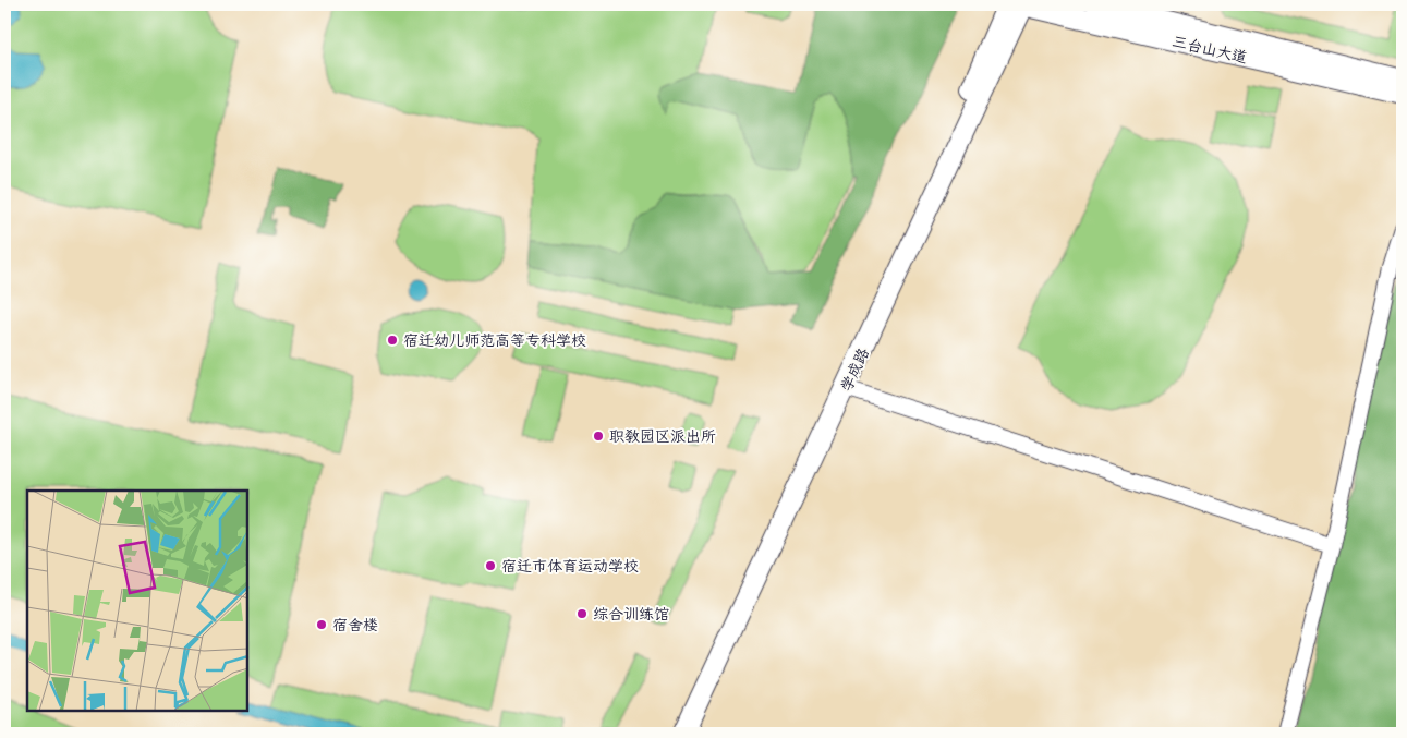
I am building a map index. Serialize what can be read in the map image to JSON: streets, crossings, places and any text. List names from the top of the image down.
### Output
{
  "streets": {
    "main road": ["三台山大道", "学成路"]
  },
  "crossings": [
    ["三台山大道", "学成路"]
  ],
  "places": [
    "宿迁幼儿师范高等专科学校",
    "职教园区派出所",
    "宿迁市体育运动学校",
    "综合训练馆",
    "宿舍楼"
  ]
}
